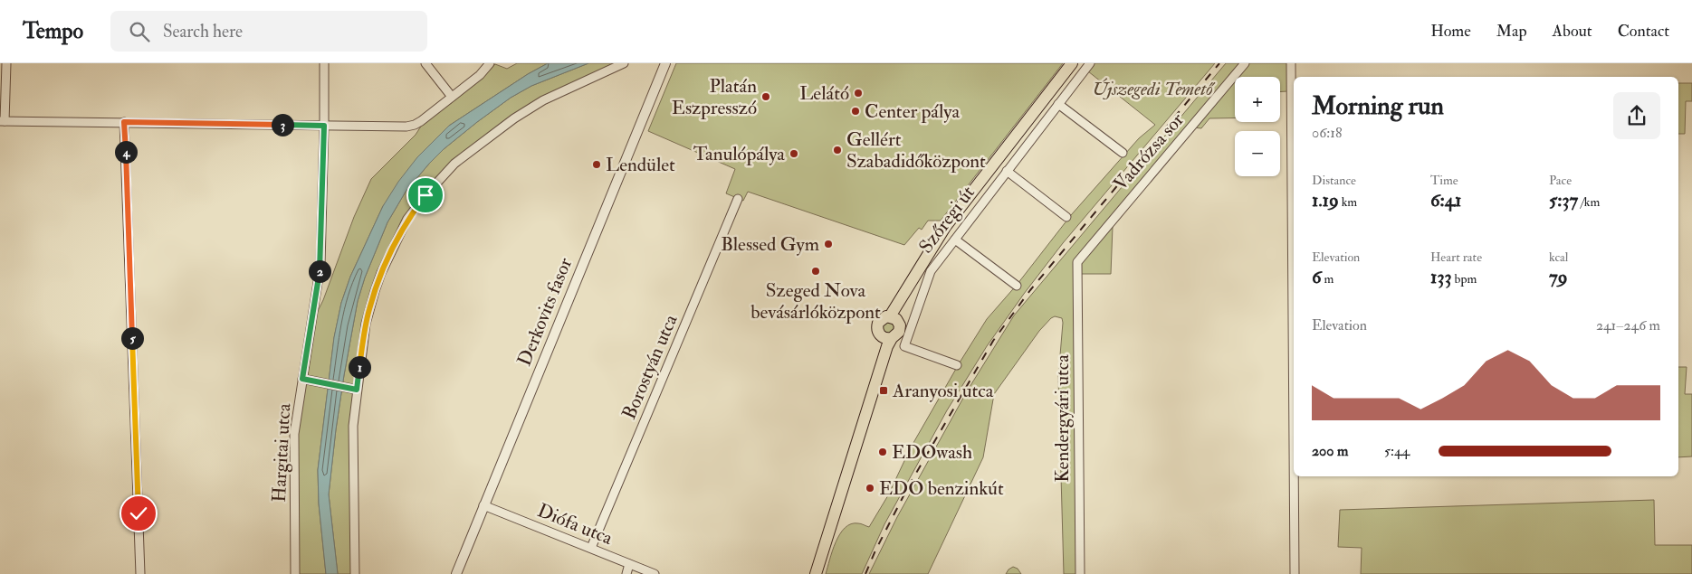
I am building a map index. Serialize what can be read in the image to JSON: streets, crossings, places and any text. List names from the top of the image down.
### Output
{
  "streets": {
    "main road": ["Szőregi út"],
    "street": [
      "Vadrózsa sor",
      "Derkovits fasor",
      "Borostyán utca",
      "Kendergyári utca",
      "Hargitai utca",
      "Diófa utca"
    ]
  },
  "crossings": [
    ["Vadrózsa sor", "Kendergyári utca"],
    ["Derkovits fasor", "Diófa utca"],
    ["Borostyán utca", "Diófa utca"]
  ],
  "parks": ["Újszegedi Temető"],
  "places": {
    "other": [
      "Lelátó",
      "Platán Eszpresszó",
      "Center pálya",
      "Gellért Szabadidőközpont",
      "Tanulópálya",
      "Lendület",
      "Blessed Gym",
      "Szeged Nova bevásárlóközpont",
      "EDOwash",
      "EDO benzinkút"
    ],
    "transit": ["Aranyosi utca"]
  },
  "page": {
    "header": "Tempo",
    "search": "Search here",
    "nav": [
      "Home",
      "Map",
      "About",
      "Contact"
    ],
    "map_buttons": ["+", "−"],
    "heading": ["Morning run", "06:18"],
    "pins": [
      "3",
      "4",
      "2",
      "5",
      "1"
    ],
    "stats": [
      ["Distance", "1.19 km"],
      ["Time", "6:41"],
      ["Pace", "5:37 /km"],
      ["Elevation", "6 m"],
      ["Heart rate", "133 bpm"],
      ["kcal", "79"]
    ],
    "chart": ["Elevation", "241–246 m"],
    "list": [
      {
        "name": "200 m",
        "note": "5:44"
      }
    ]
  }
}
